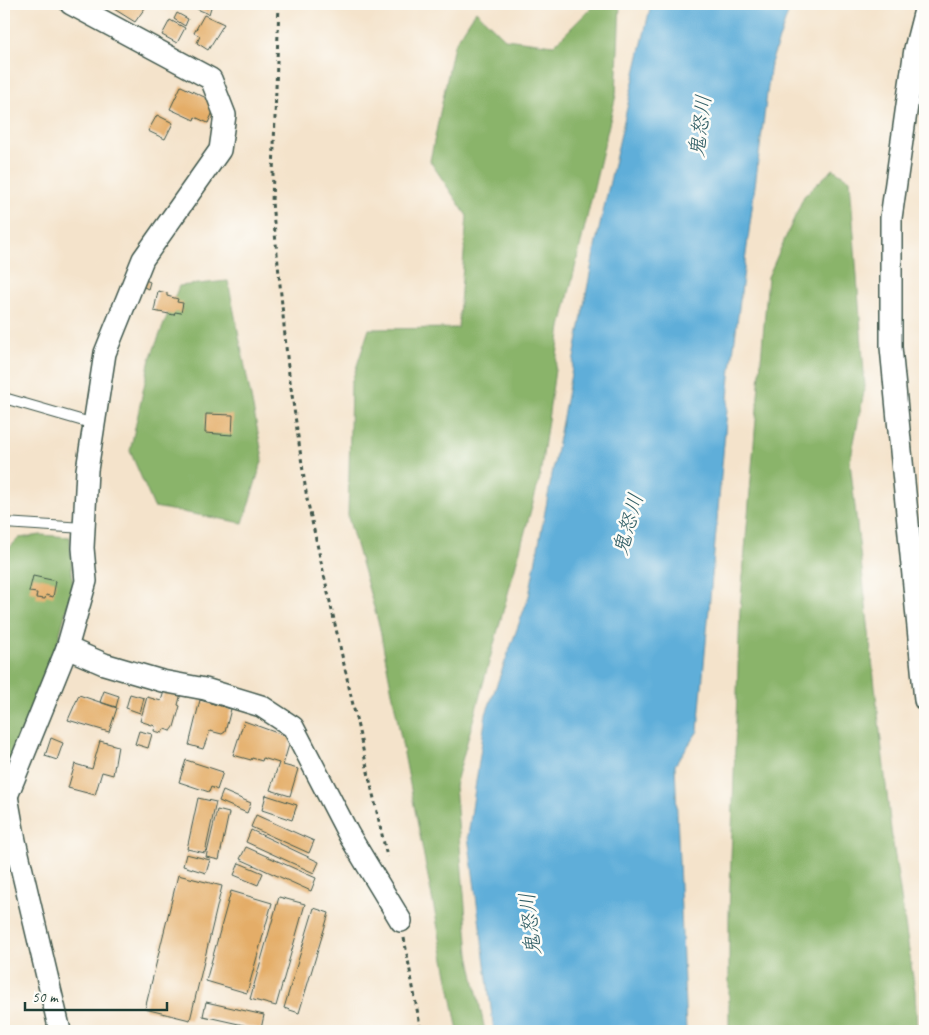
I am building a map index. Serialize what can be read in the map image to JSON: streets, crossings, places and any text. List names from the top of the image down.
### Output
{
  "water": ["鬼怒川"],
  "scale_bar": "50 m"
}
